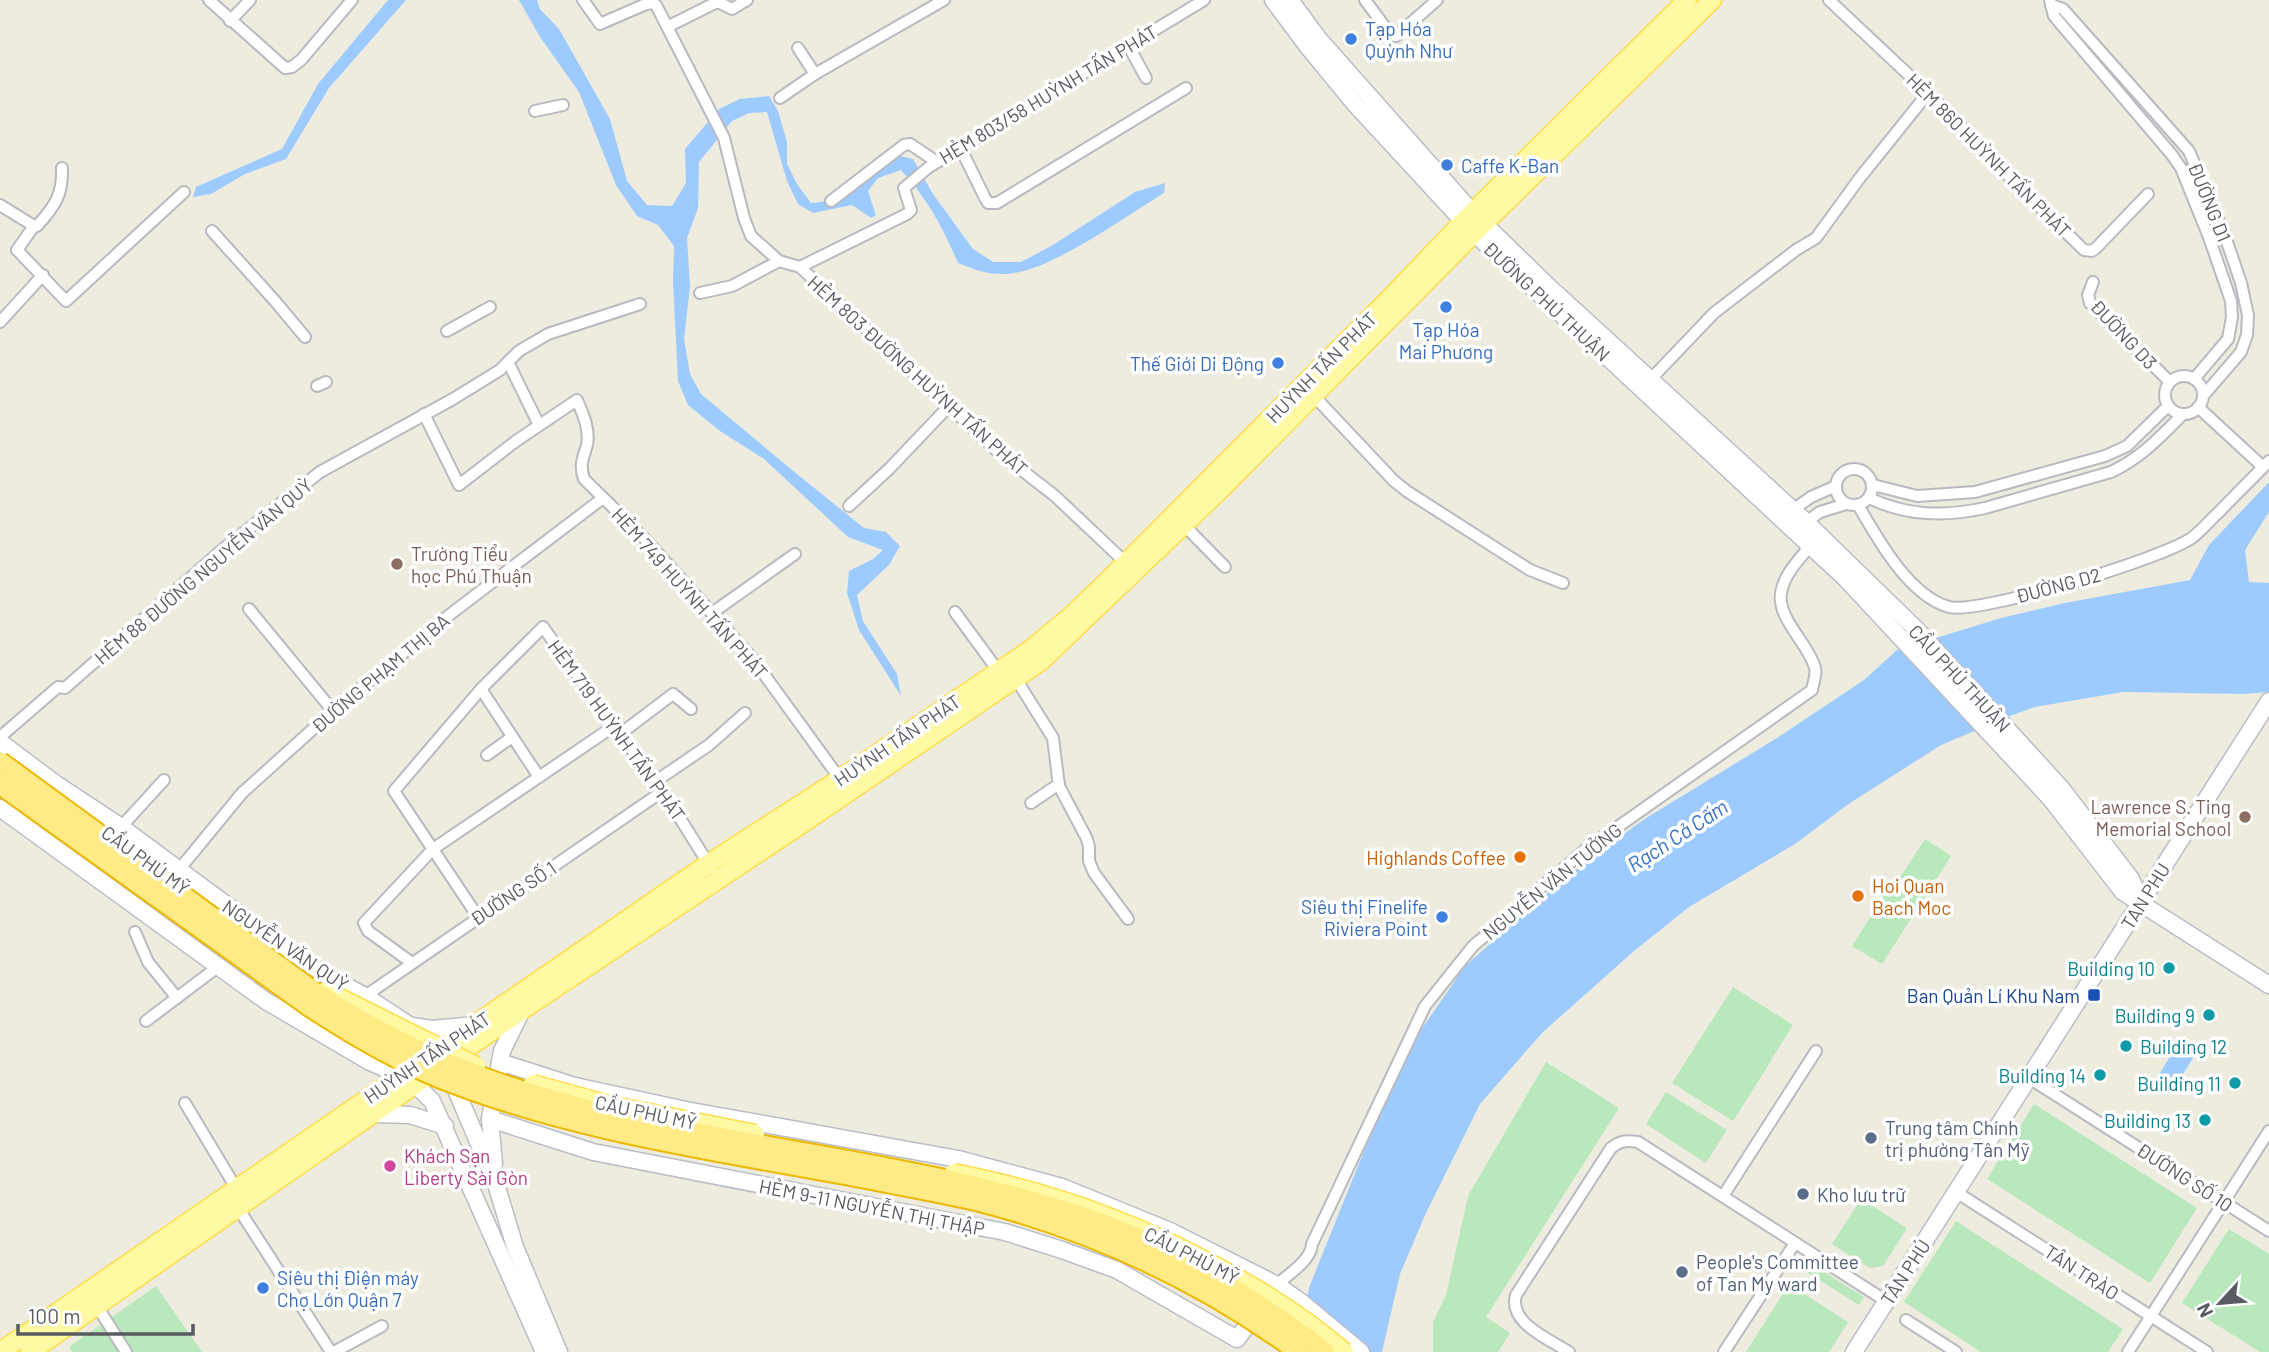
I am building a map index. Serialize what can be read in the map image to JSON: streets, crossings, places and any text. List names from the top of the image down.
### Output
{
  "streets": {
    "highway": ["CẦU PHÚ MỸ"],
    "main road": ["HUỲNH TẤN PHÁT"],
    "street": [
      "HẺM 803/58 HUỲNH TẤN PHÁT",
      "HẺM 860 HUỲNH TẤN PHÁT",
      "ĐƯỜNG D1",
      "ĐƯỜNG PHÚ THUẬN",
      "ĐƯỜNG D3",
      "HẺM 803 ĐƯỜNG HUỲNH TẤN PHÁT",
      "HẺM 88 ĐƯỜNG NGUYỄN VĂN QUỲ",
      "ĐƯỜNG D2",
      "HẺM 749 HUỲNH TẤN PHÁT",
      "ĐƯỜNG PHẠM THỊ BA",
      "CẦU PHÚ THUẬN",
      "HẺM 719 HUỲNH TẤN PHÁT",
      "NGUYỄN VĂN TƯỞNG",
      "ĐƯỜNG SỐ 1",
      "TAN PHU",
      "NGUYỄN VĂN QUỲ",
      "ĐƯỜNG SỐ 10",
      "HẺM 9-11 NGUYỄN THỊ THẬP",
      "TÂN PHÚ",
      "TÂN TRÀO"
    ]
  },
  "crossings": [
    ["HẺM 803/58 HUỲNH TẤN PHÁT", "HẺM 803 ĐƯỜNG HUỲNH TẤN PHÁT"],
    ["ĐƯỜNG D1", "ĐƯỜNG D3"],
    ["ĐƯỜNG PHÚ THUẬN", "HUỲNH TẤN PHÁT"],
    ["ĐƯỜNG PHÚ THUẬN", "CẦU PHÚ THUẬN"],
    ["ĐƯỜNG PHÚ THUẬN", "NGUYỄN VĂN TƯỞNG"],
    ["HUỲNH TẤN PHÁT", "HẺM 803 ĐƯỜNG HUỲNH TẤN PHÁT"],
    ["HUỲNH TẤN PHÁT", "HẺM 749 HUỲNH TẤN PHÁT"],
    ["HUỲNH TẤN PHÁT", "HẺM 719 HUỲNH TẤN PHÁT"],
    ["HUỲNH TẤN PHÁT", "NGUYỄN VĂN QUỲ"],
    ["HẺM 88 ĐƯỜNG NGUYỄN VĂN QUỲ", "NGUYỄN VĂN QUỲ"],
    ["HẺM 749 HUỲNH TẤN PHÁT", "ĐƯỜNG PHẠM THỊ BA"],
    ["ĐƯỜNG PHẠM THỊ BA", "NGUYỄN VĂN QUỲ"],
    ["CẦU PHÚ THUẬN", "TAN PHU"],
    ["HẺM 719 HUỲNH TẤN PHÁT", "ĐƯỜNG SỐ 1"],
    ["ĐƯỜNG SỐ 1", "NGUYỄN VĂN QUỲ"],
    ["TAN PHU", "ĐƯỜNG SỐ 10"],
    ["TAN PHU", "TÂN PHÚ"],
    ["TAN PHU", "TÂN TRÀO"],
    ["TÂN PHÚ", "TÂN TRÀO"]
  ],
  "water": ["Rạch Cả Cấm"],
  "places": {
    "other": [
      "Tạp Hóa Quỳnh Như",
      "Caffe K-Ban",
      "Tạp Hóa Mai Phương",
      "Thế Giới Di Động",
      "Trường Tiểu học Phú Thuận",
      "Lawrence S. Ting Memorial School",
      "Highlands Coffee",
      "Hoi Quan Bach Moc",
      "Siêu thị Finelife Riviera Point",
      "Building 10",
      "Building 9",
      "Building 12",
      "Building 14",
      "Building 11",
      "Building 13",
      "Trung tâm Chính trị phường Tân Mỹ",
      "Khách Sạn Liberty Sài Gòn",
      "Kho lưu trữ",
      "People's Committee of Tan My ward",
      "Siêu thị Điện máy Chợ Lớn Quận 7"
    ],
    "transit": ["Ban Quản Lí Khu Nam"]
  },
  "scale_bar": "100 m",
  "north": "bottom left"
}
